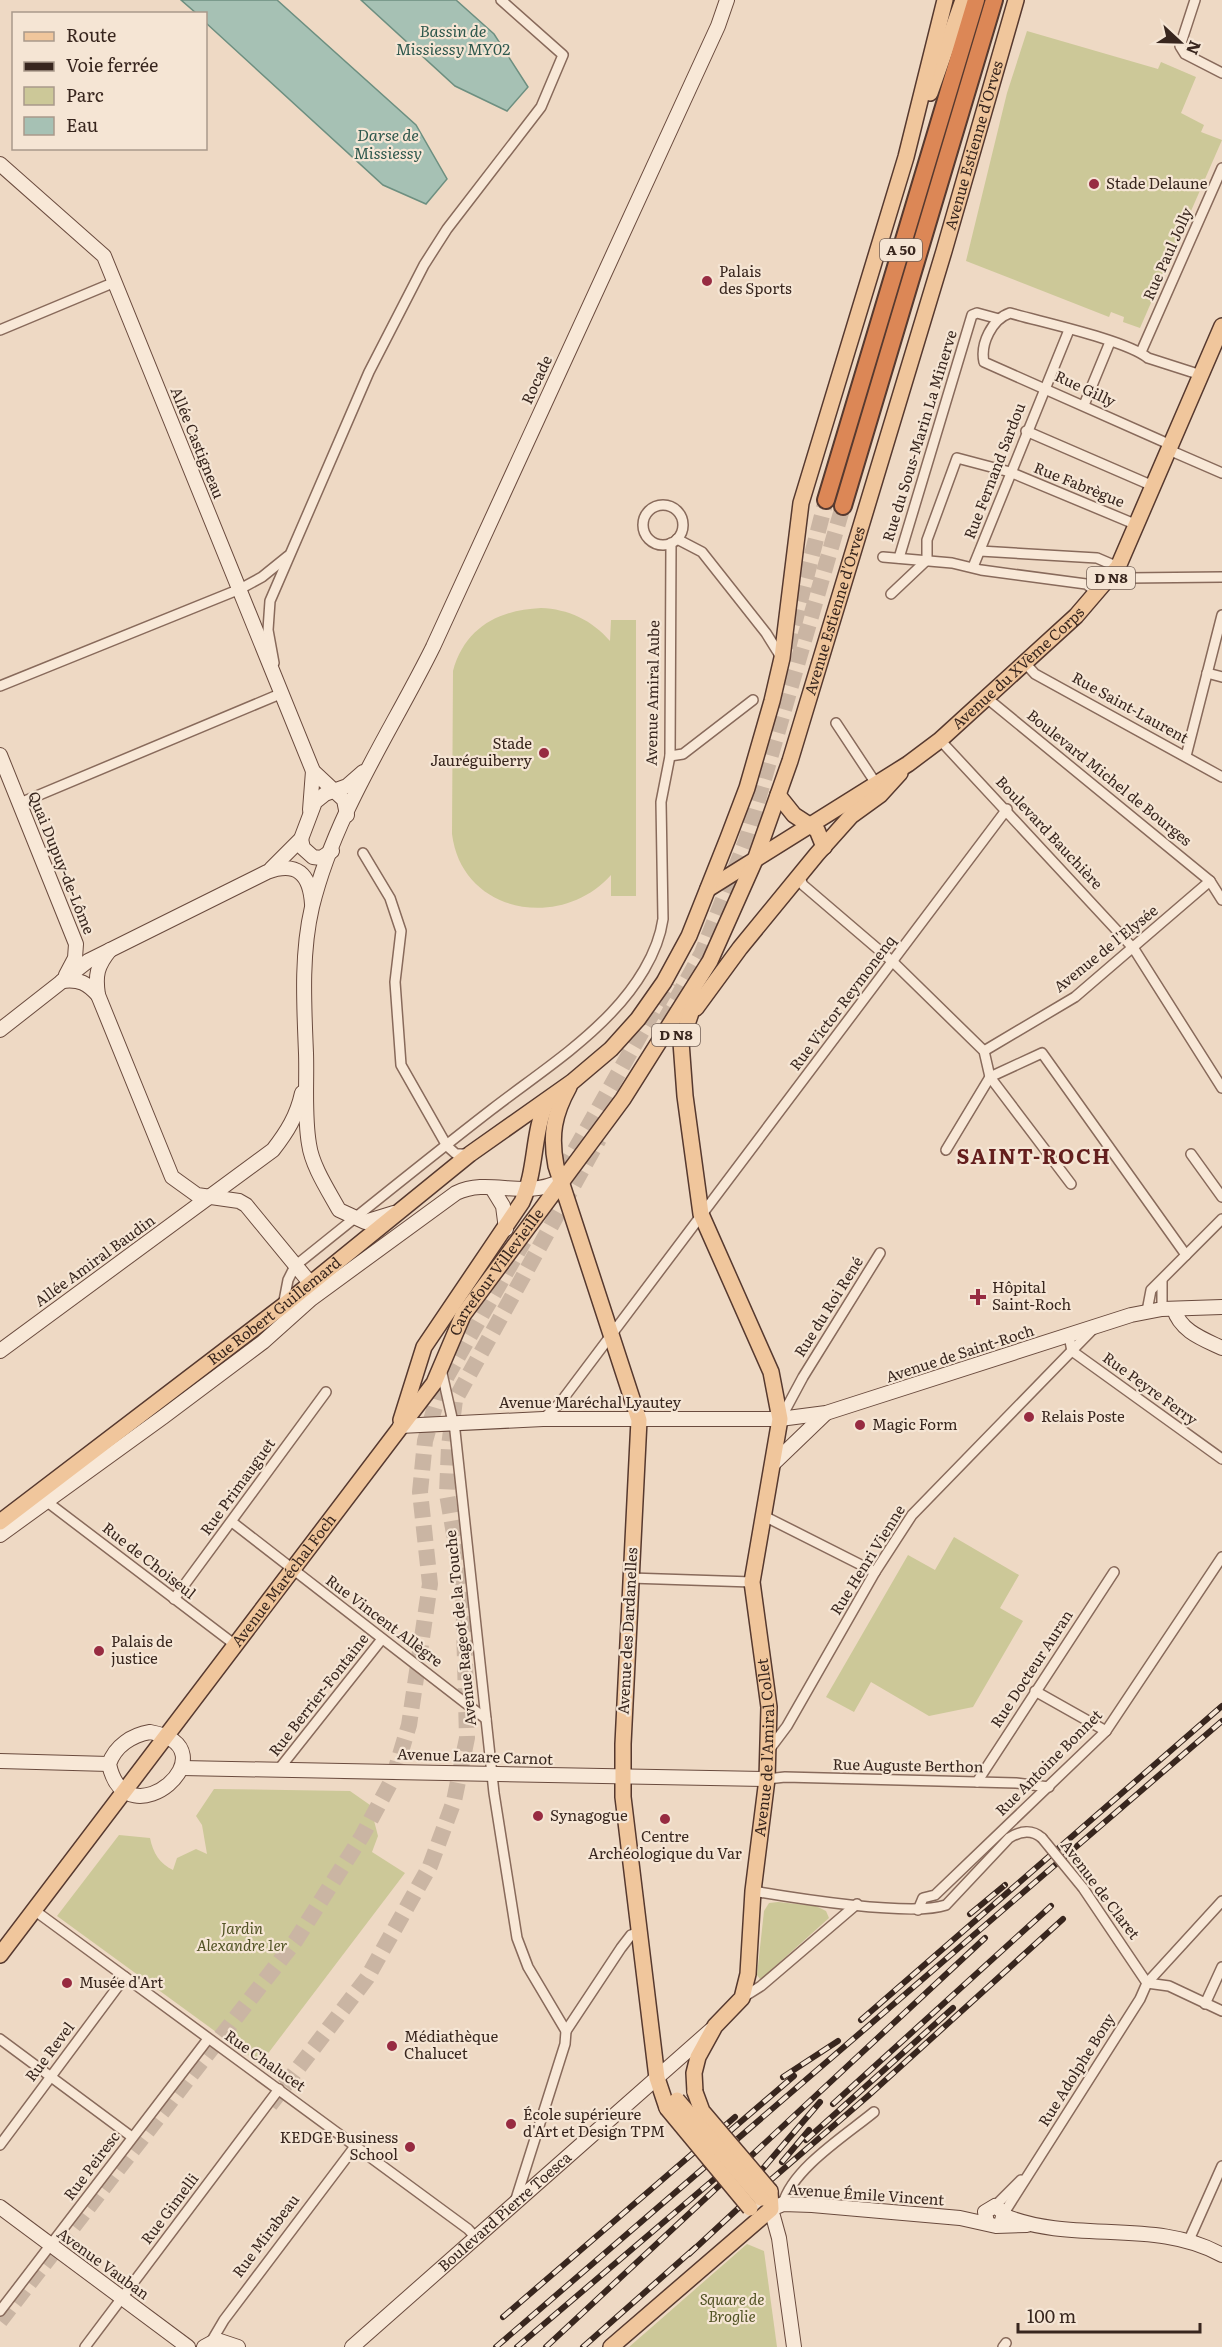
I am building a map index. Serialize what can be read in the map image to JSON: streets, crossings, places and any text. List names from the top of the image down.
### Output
{
  "streets": {
    "highway": ["A 50"],
    "main road": [
      "Avenue Estienne d'Orves",
      "D N8",
      "Avenue du XVème Corps",
      "Carrefour Villevieille",
      "Rue Robert Guillemard",
      "Avenue Maréchal Foch",
      "Avenue des Dardanelles",
      "Avenue de l'Amiral Collet"
    ],
    "street": [
      "Rue Paul Jolly",
      "Rocade",
      "Rue Gilly",
      "Rue du Sous-Marin La Minerve",
      "Allée Castigneau",
      "Rue Fernand Sardou",
      "Rue Fabrègue",
      "Avenue Amiral Aube",
      "Rue Saint-Laurent",
      "Boulevard Michel de Bourges",
      "Boulevard Bauchière",
      "Quai Dupuy-de-Lôme",
      "Avenue de l'Elysée",
      "Rue Victor Reymonenq",
      "Allée Amiral Baudin",
      "Rue du Roi René",
      "Avenue de Saint-Roch",
      "Rue Peyre Ferry",
      "Avenue Maréchal Lyautey",
      "Rue Primauguet",
      "Rue Henri Vienne",
      "Rue de Choiseul",
      "Rue Vincent Allègre",
      "Avenue Rageot de la Touche",
      "Rue Docteur Auran",
      "Rue Berrier-Fontaine",
      "Avenue Lazare Carnot",
      "Rue Antoine Bonnet",
      "Rue Auguste Berthon",
      "Avenue de Claret",
      "Rue Revel",
      "Rue Chalucet",
      "Rue Adolphe Bony",
      "Rue Peiresc",
      "Avenue Émile Vincent",
      "Rue Gimelli",
      "Boulevard Pierre Toesca",
      "Rue Mirabeau",
      "Avenue Vauban"
    ]
  },
  "crossings": [
    ["Avenue Estienne d'Orves", "D N8"],
    ["Avenue Estienne d'Orves", "Carrefour Villevieille"],
    ["Avenue Estienne d'Orves", "Avenue des Dardanelles"],
    ["Rue Gilly", "Rue du Sous-Marin La Minerve"],
    ["Rue Gilly", "Rue Fernand Sardou"],
    ["Rue Gilly", "Avenue du XVème Corps"],
    ["Rue Fernand Sardou", "Rue Fabrègue"],
    ["Rue Fabrègue", "Avenue du XVème Corps"],
    ["D N8", "Avenue du XVème Corps"],
    ["D N8", "Avenue de l'Amiral Collet"],
    ["Avenue du XVème Corps", "Rue Saint-Laurent"],
    ["Avenue du XVème Corps", "Boulevard Michel de Bourges"],
    ["Avenue du XVème Corps", "Boulevard Bauchière"],
    ["Boulevard Michel de Bourges", "Avenue de l'Elysée"],
    ["Boulevard Bauchière", "Avenue de l'Elysée"],
    ["Boulevard Bauchière", "Rue Victor Reymonenq"],
    ["Rue Victor Reymonenq", "Avenue Maréchal Lyautey"],
    ["Rue Victor Reymonenq", "Avenue des Dardanelles"],
    ["Rue Victor Reymonenq", "Avenue de l'Amiral Collet"],
    ["Carrefour Villevieille", "Rue Robert Guillemard"],
    ["Carrefour Villevieille", "Avenue Maréchal Lyautey"],
    ["Carrefour Villevieille", "Avenue Maréchal Foch"],
    ["Carrefour Villevieille", "Avenue Rageot de la Touche"],
    ["Carrefour Villevieille", "Avenue des Dardanelles"],
    ["Rue du Roi René", "Avenue de Saint-Roch"],
    ["Rue du Roi René", "Avenue Maréchal Lyautey"],
    ["Rue du Roi René", "Avenue de l'Amiral Collet"],
    ["Rue Robert Guillemard", "Rue de Choiseul"],
    ["Avenue de Saint-Roch", "Avenue Maréchal Lyautey"],
    ["Avenue de Saint-Roch", "Rue Henri Vienne"],
    ["Avenue de Saint-Roch", "Avenue de l'Amiral Collet"],
    ["Rue Peyre Ferry", "Rue Henri Vienne"],
    ["Avenue Maréchal Lyautey", "Avenue Maréchal Foch"],
    ["Avenue Maréchal Lyautey", "Avenue Rageot de la Touche"],
    ["Avenue Maréchal Lyautey", "Avenue des Dardanelles"],
    ["Avenue Maréchal Lyautey", "Avenue de l'Amiral Collet"],
    ["Rue Primauguet", "Rue de Choiseul"],
    ["Rue Primauguet", "Rue Vincent Allègre"],
    ["Rue Henri Vienne", "Avenue de l'Amiral Collet"],
    ["Rue de Choiseul", "Avenue Maréchal Foch"],
    ["Avenue Maréchal Foch", "Rue Vincent Allègre"],
    ["Avenue Maréchal Foch", "Rue Chalucet"],
    ["Rue Vincent Allègre", "Avenue Rageot de la Touche"],
    ["Rue Vincent Allègre", "Rue Berrier-Fontaine"],
    ["Avenue Rageot de la Touche", "Avenue Lazare Carnot"],
    ["Avenue des Dardanelles", "Avenue Lazare Carnot"],
    ["Avenue des Dardanelles", "Boulevard Pierre Toesca"],
    ["Rue Docteur Auran", "Rue Auguste Berthon"],
    ["Rue Berrier-Fontaine", "Avenue Lazare Carnot"],
    ["Avenue de l'Amiral Collet", "Avenue Lazare Carnot"],
    ["Avenue de l'Amiral Collet", "Rue Auguste Berthon"],
    ["Avenue de l'Amiral Collet", "Avenue de Claret"],
    ["Avenue Lazare Carnot", "Rue Auguste Berthon"],
    ["Rue Antoine Bonnet", "Rue Auguste Berthon"],
    ["Rue Antoine Bonnet", "Avenue de Claret"],
    ["Avenue de Claret", "Rue Adolphe Bony"],
    ["Rue Revel", "Rue Chalucet"],
    ["Rue Chalucet", "Rue Peiresc"],
    ["Rue Chalucet", "Rue Gimelli"],
    ["Rue Chalucet", "Boulevard Pierre Toesca"],
    ["Rue Chalucet", "Rue Mirabeau"],
    ["Rue Adolphe Bony", "Avenue Émile Vincent"],
    ["Rue Peiresc", "Avenue Vauban"],
    ["Rue Gimelli", "Avenue Vauban"]
  ],
  "districts": ["SAINT-ROCH"],
  "water": ["Bassin de Missiessy MY02", "Darse de Missiessy"],
  "parks": ["Jardin Alexandre 1er", "Square de Broglie"],
  "places": {
    "other": [
      "Stade Delaune",
      "Palais des Sports",
      "Stade Jauréguiberry",
      "Relais Poste",
      "Magic Form",
      "Palais de justice",
      "Synagogue",
      "Centre Archéologique du Var",
      "Musée d'Art",
      "Médiathèque Chalucet",
      "École supérieure d'Art et Design TPM",
      "KEDGE Business School"
    ],
    "health": ["Hôpital Saint-Roch"]
  },
  "legend": [
    "Route",
    "Voie ferrée",
    "Parc",
    "Eau"
  ],
  "scale_bar": "100 m",
  "north": "right"
}
